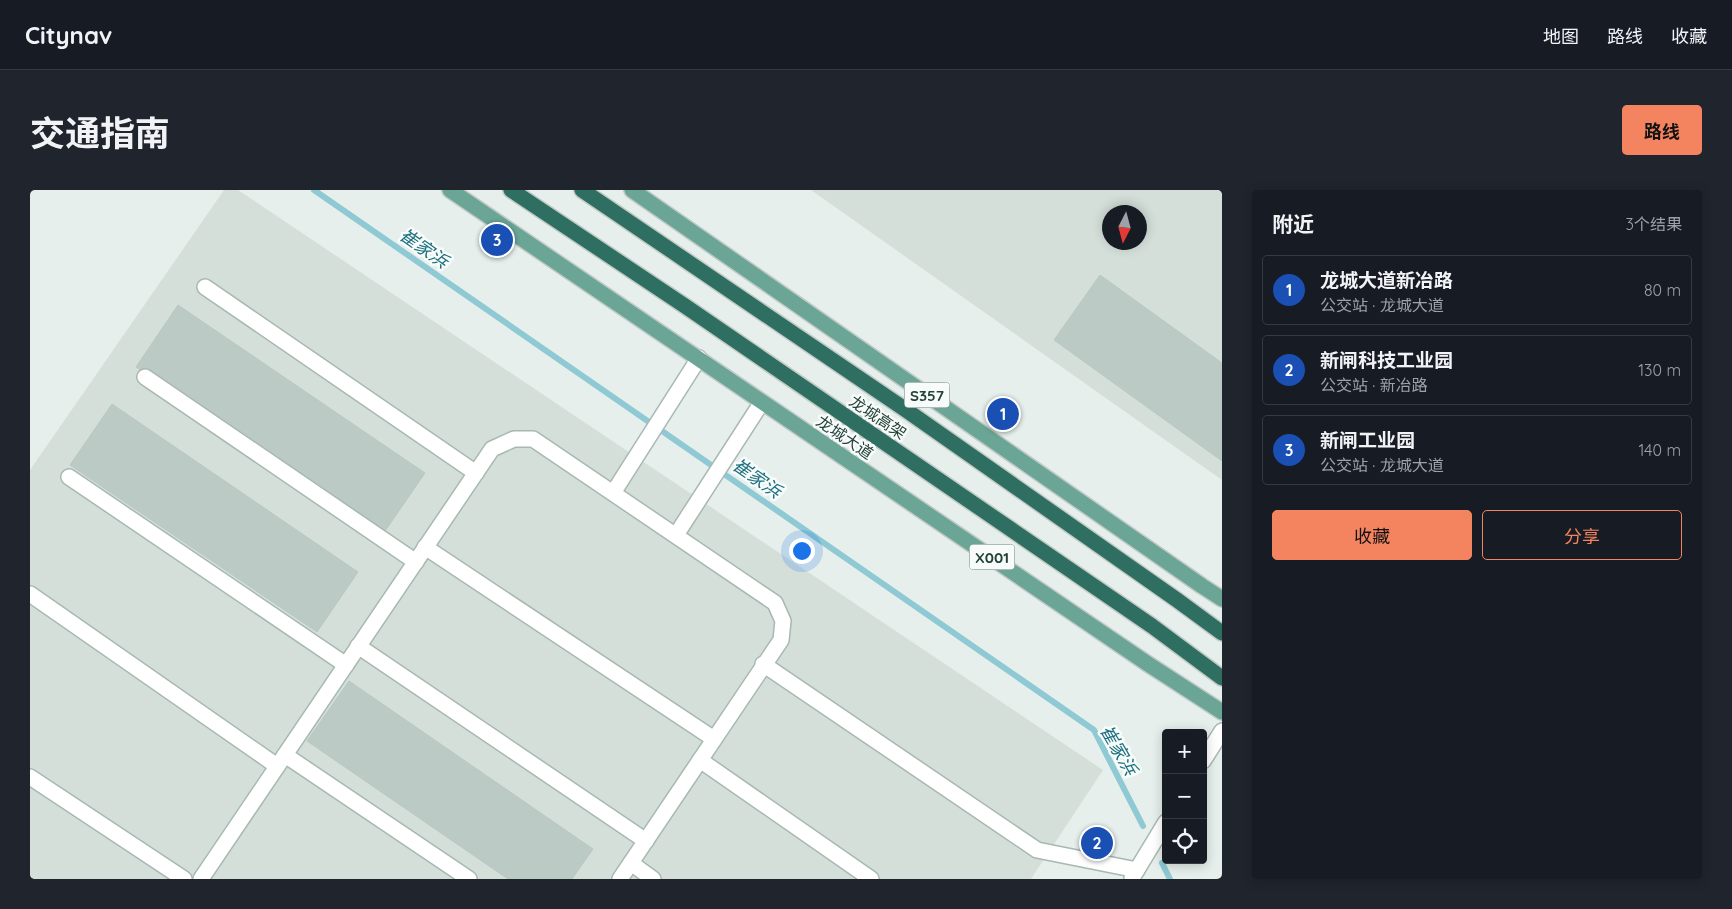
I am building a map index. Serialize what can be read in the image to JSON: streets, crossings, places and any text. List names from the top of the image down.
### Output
{
  "streets": {
    "highway": ["龙城高架"],
    "main road": ["S357", "龙城大道", "X001"]
  },
  "water": ["崔家浜"],
  "north": "bottom",
  "page": {
    "header": "Citynav",
    "nav": ["地图", "路线", "收藏"],
    "title": "交通指南",
    "buttons": [
      "路线",
      ["收藏", "分享"]
    ],
    "heading": ["附近", "3个结果"],
    "pins": ["3", "1", "2"],
    "list": [
      {
        "mark": "1",
        "name": "龙城大道新冶路",
        "note": "公交站 · 龙城大道",
        "value": "80 m"
      },
      {
        "mark": "2",
        "name": "新闸科技工业园",
        "note": "公交站 · 新冶路",
        "value": "130 m"
      },
      {
        "mark": "3",
        "name": "新闸工业园",
        "note": "公交站 · 龙城大道",
        "value": "140 m"
      }
    ],
    "map_buttons": ["+", "−"]
  }
}
